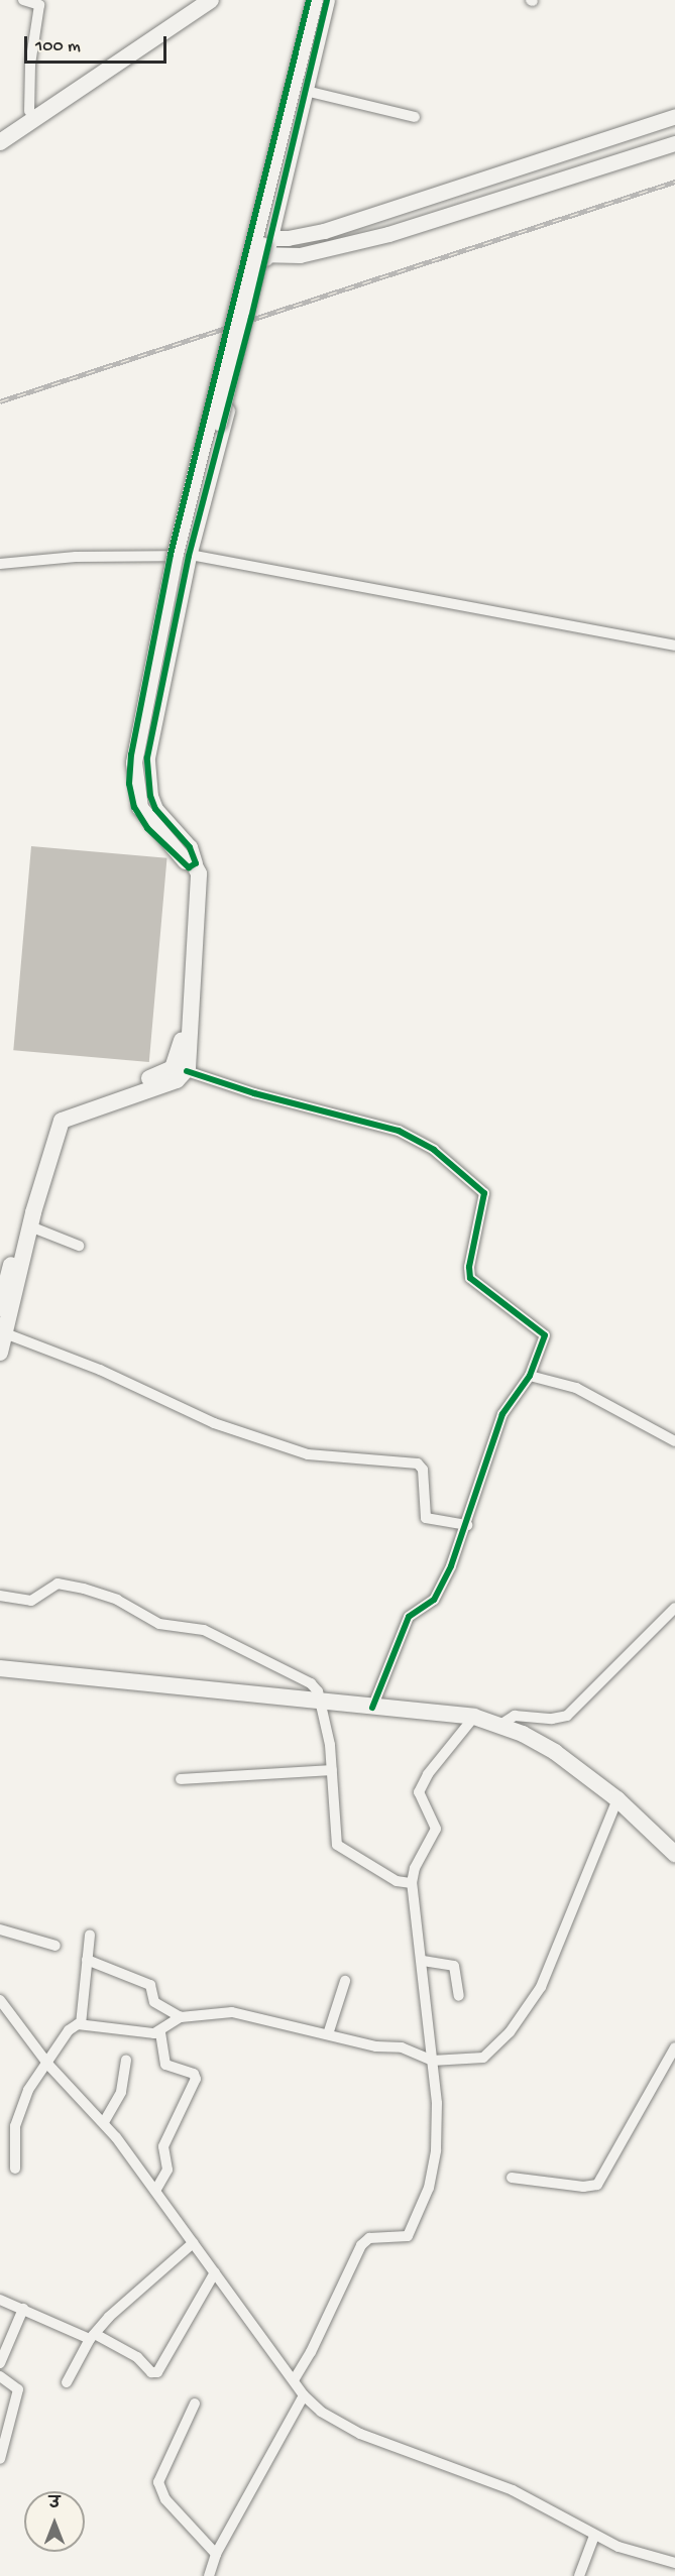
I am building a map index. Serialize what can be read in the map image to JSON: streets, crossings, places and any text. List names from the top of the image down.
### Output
{
  "scale_bar": "100 m",
  "north": "top"
}
